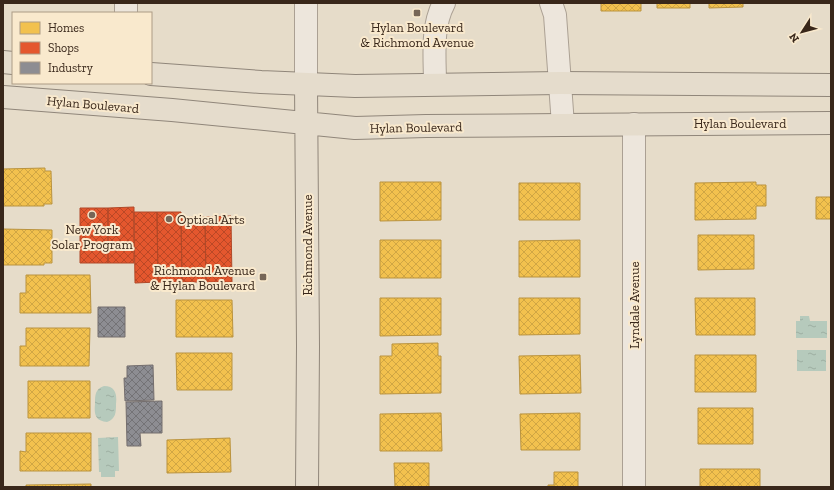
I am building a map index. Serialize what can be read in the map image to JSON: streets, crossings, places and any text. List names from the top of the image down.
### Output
{
  "streets": {
    "main road": ["Hylan Boulevard", "Richmond Avenue"],
    "street": ["Lyndale Avenue"]
  },
  "crossings": [
    ["Hylan Boulevard", "Richmond Avenue"],
    ["Hylan Boulevard", "Lyndale Avenue"]
  ],
  "places": {
    "transit": ["Hylan Boulevard & Richmond Avenue", "Richmond Avenue & Hylan Boulevard"],
    "other": ["New York Solar Program", "Optical Arts"]
  },
  "legend": ["Homes", "Shops", "Industry"],
  "north": "bottom left"
}
